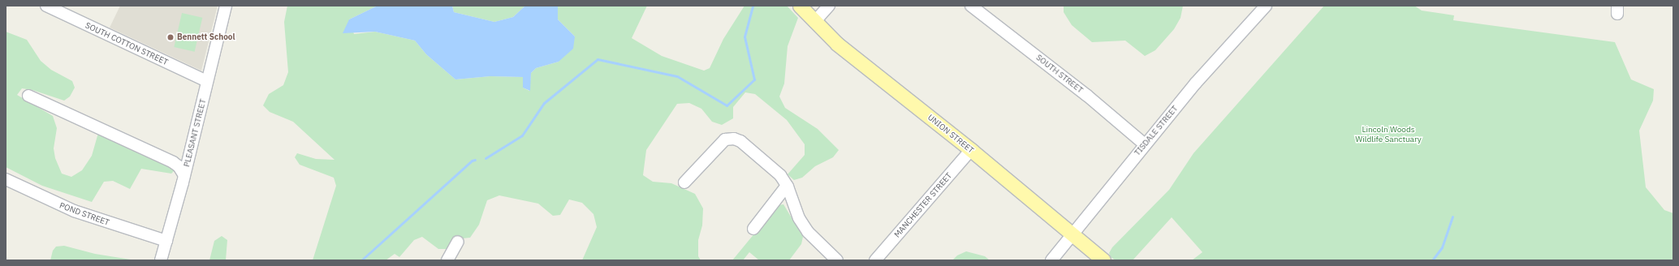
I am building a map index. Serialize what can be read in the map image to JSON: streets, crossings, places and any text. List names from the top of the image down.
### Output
{
  "streets": {
    "main road": ["UNION STREET"],
    "street": [
      "SOUTH COTTON STREET",
      "SOUTH STREET",
      "TISDALE STREET",
      "PLEASANT STREET",
      "MANCHESTER STREET",
      "POND STREET"
    ]
  },
  "crossings": [
    ["SOUTH COTTON STREET", "PLEASANT STREET"],
    ["SOUTH STREET", "TISDALE STREET"],
    ["TISDALE STREET", "UNION STREET"],
    ["PLEASANT STREET", "POND STREET"],
    ["UNION STREET", "MANCHESTER STREET"]
  ],
  "parks": ["Lincoln Woods Wildlife Sanctuary"],
  "places": ["Bennett School"]
}
